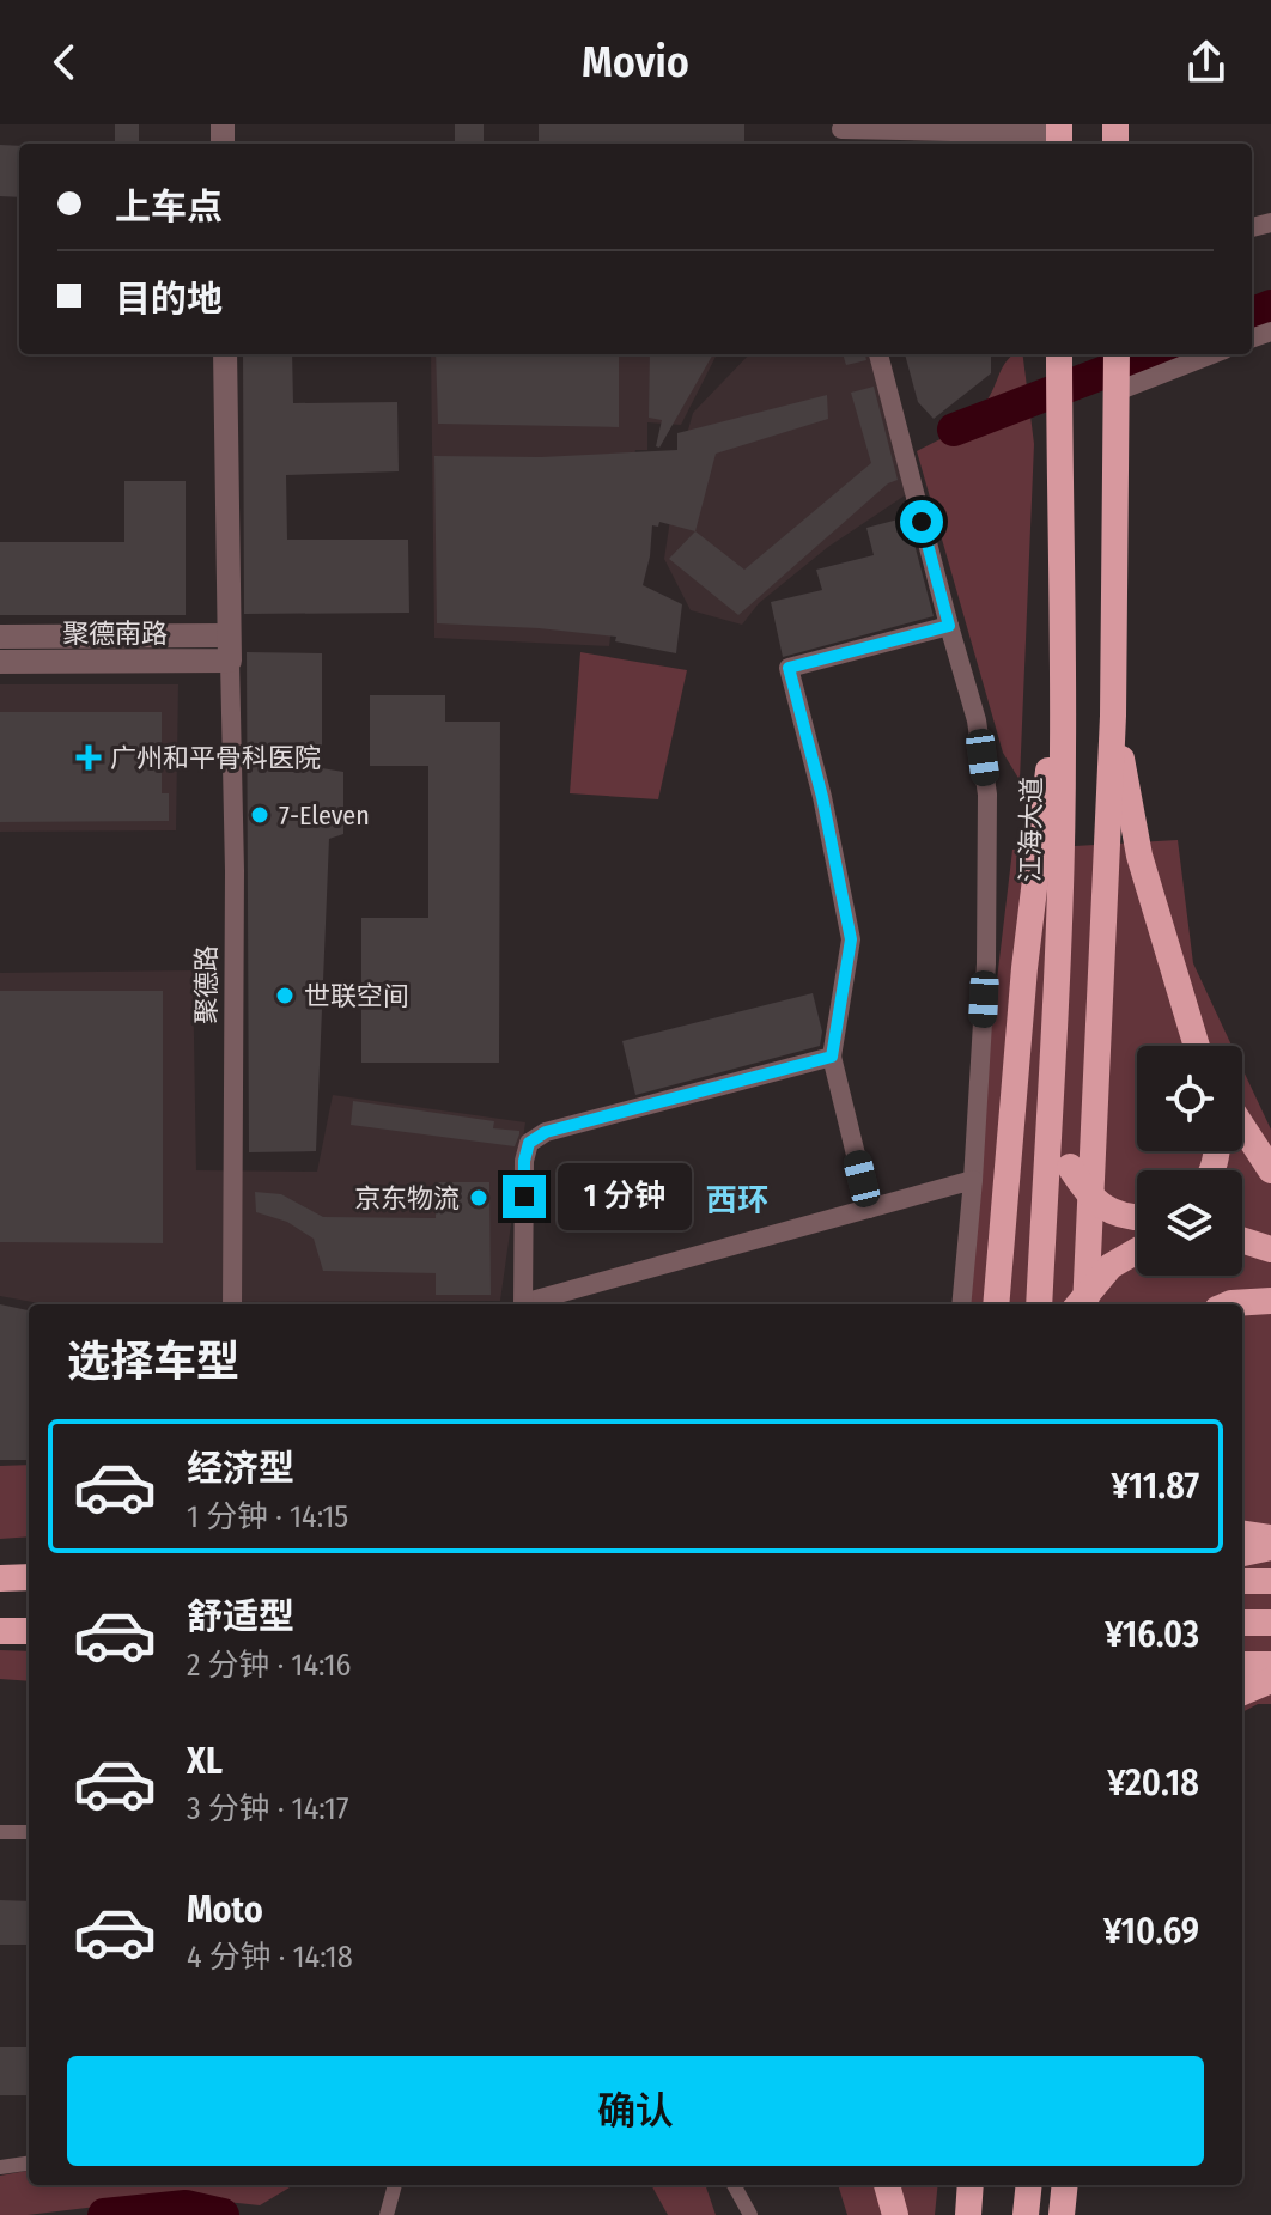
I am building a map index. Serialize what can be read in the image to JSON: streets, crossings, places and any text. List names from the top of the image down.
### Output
{
  "streets": {
    "highway": ["江海大道"],
    "street": ["聚德南路", "聚德路"]
  },
  "crossings": [
    ["聚德南路", "聚德路"]
  ],
  "districts": ["西环"],
  "places": {
    "health": ["广州和平骨科医院"],
    "other": ["7-Eleven", "世联空间", "京东物流"]
  },
  "page": {
    "header": "Movio",
    "banner": ["上车点", "目的地"],
    "bubble": "1 分钟",
    "heading": "选择车型",
    "list": [
      {
        "name": "经济型",
        "note": "1 分钟 · 14:15",
        "value": "¥11.87"
      },
      {
        "name": "舒适型",
        "note": "2 分钟 · 14:16",
        "value": "¥16.03"
      },
      {
        "name": "XL",
        "note": "3 分钟 · 14:17",
        "value": "¥20.18"
      },
      {
        "name": "Moto",
        "note": "4 分钟 · 14:18",
        "value": "¥10.69"
      }
    ],
    "buttons": "确认"
  }
}
